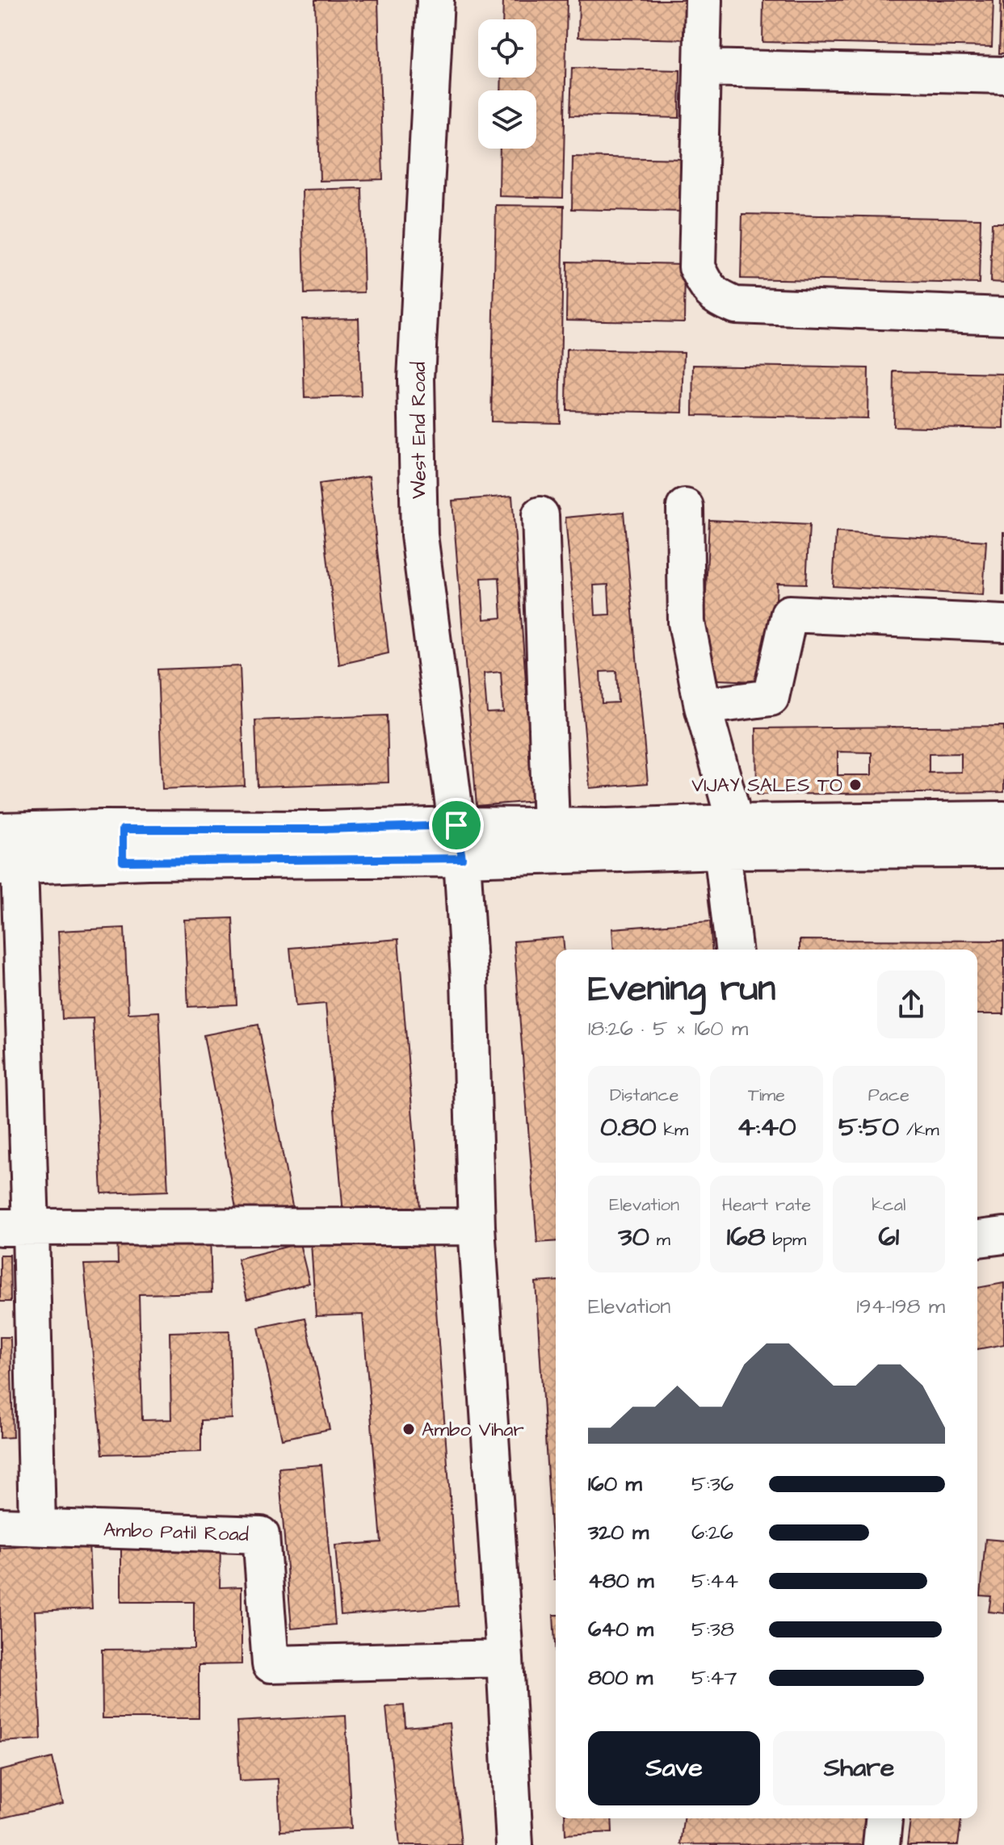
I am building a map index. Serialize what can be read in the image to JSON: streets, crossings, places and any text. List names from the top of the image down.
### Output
{
  "streets": {
    "street": ["West End Road", "Ambo Patil Road"]
  },
  "crossings": [
    ["West End Road", "Ambo Patil Road"]
  ],
  "places": ["VIJAY SALES TO", "Ambo Vihar"],
  "page": {
    "heading": ["Evening run", "18:26 · 5 × 160 m"],
    "stats": [
      ["Distance", "0.80 km"],
      ["Time", "4:40"],
      ["Pace", "5:50 /km"],
      ["Elevation", "30 m"],
      ["Heart rate", "168 bpm"],
      ["kcal", "61"]
    ],
    "chart": ["Elevation", "194–198 m"],
    "list": [
      {
        "name": "160 m",
        "note": "5:36"
      },
      {
        "name": "320 m",
        "note": "6:26"
      },
      {
        "name": "480 m",
        "note": "5:44"
      },
      {
        "name": "640 m",
        "note": "5:38"
      },
      {
        "name": "800 m",
        "note": "5:47"
      }
    ],
    "buttons": ["Save", "Share"]
  }
}
